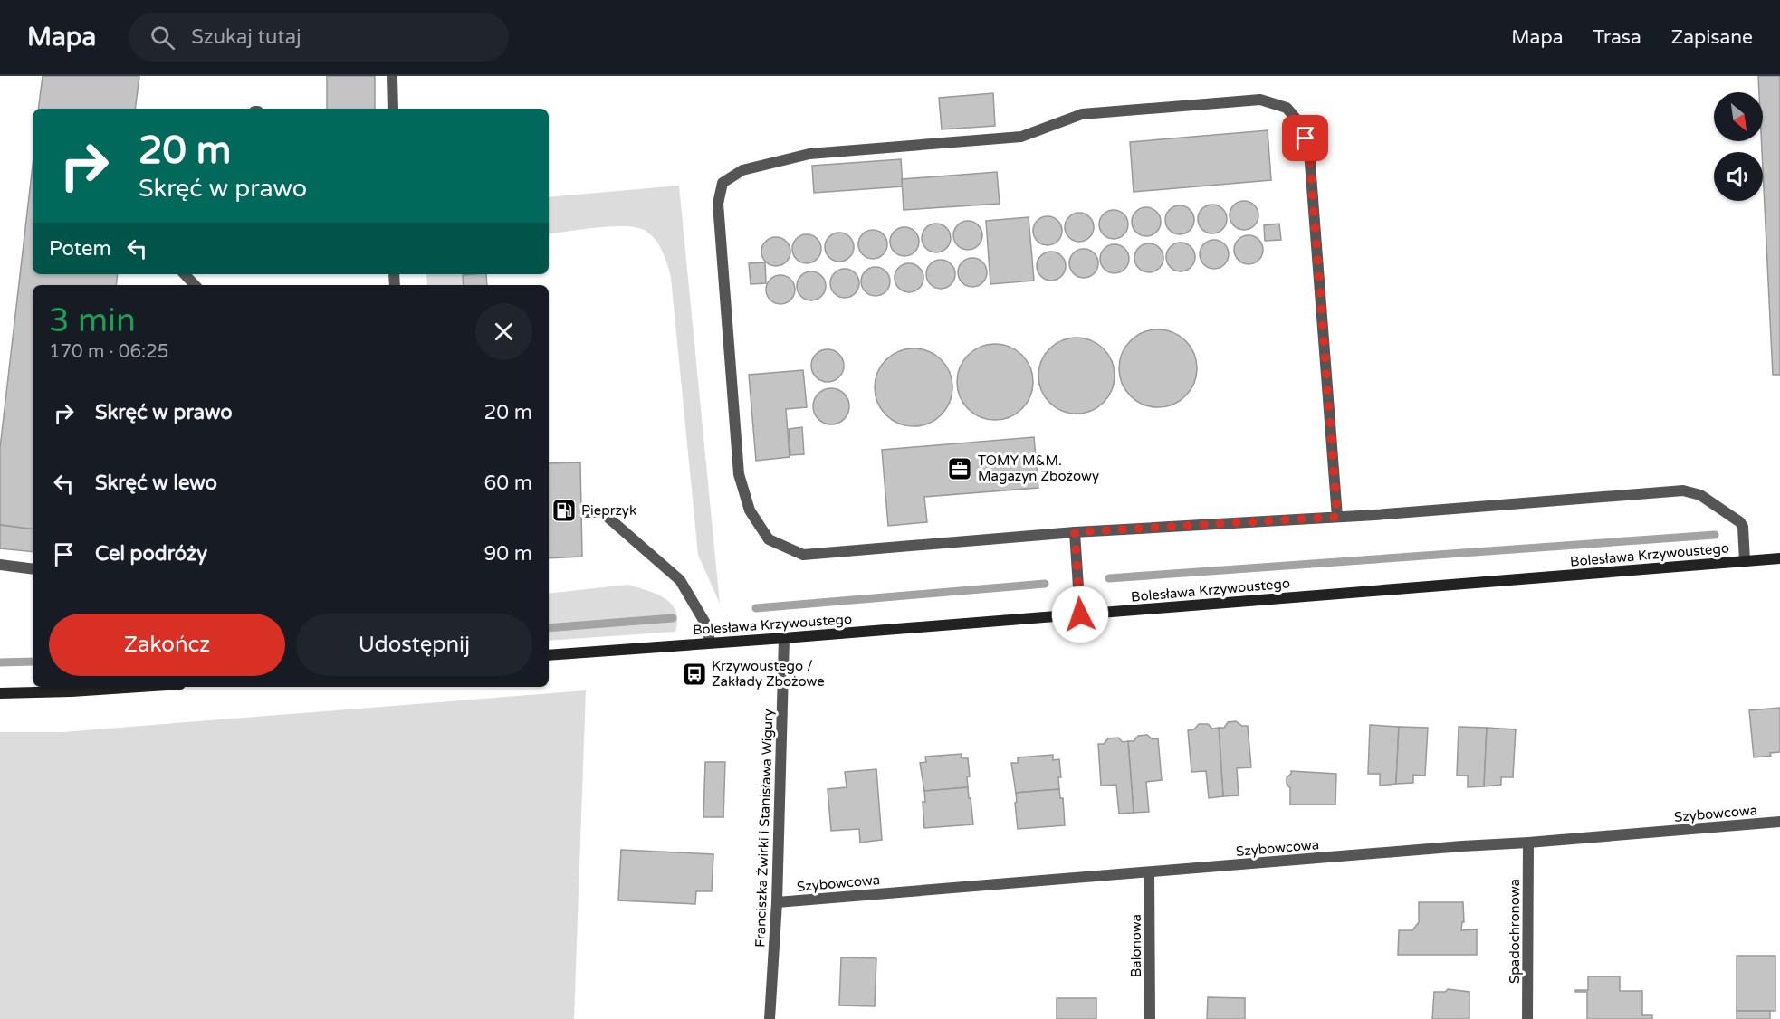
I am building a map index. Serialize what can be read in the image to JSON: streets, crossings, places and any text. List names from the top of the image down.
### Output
{
  "streets": {
    "street": [
      "Bolesława Krzywoustego",
      "Szybowcowa",
      "Franciszka Żwirki i Stanisława Wigury",
      "Spadochronowa",
      "Balonowa"
    ]
  },
  "crossings": [
    ["Bolesława Krzywoustego", "Franciszka Żwirki i Stanisława Wigury"],
    ["Szybowcowa", "Franciszka Żwirki i Stanisława Wigury"],
    ["Szybowcowa", "Spadochronowa"],
    ["Szybowcowa", "Balonowa"]
  ],
  "places": {
    "office": ["TOMY M&M. Magazyn Zbożowy"],
    "fuel station": ["Pieprzyk"],
    "bus stop": ["Krzywoustego / Zakłady Zbożowe"]
  },
  "north": "bottom right",
  "page": {
    "header": "Mapa",
    "search": "Szukaj tutaj",
    "nav": ["Mapa", "Trasa", "Zapisane"],
    "turn": ["20 m", "Skręć w prawo"],
    "then": "Potem",
    "heading": ["3 min", "170 m · 06:25"],
    "list": [
      {
        "name": "Skręć w prawo",
        "value": "20 m"
      },
      {
        "name": "Skręć w lewo",
        "value": "60 m"
      },
      {
        "name": "Cel podróży",
        "value": "90 m"
      }
    ],
    "buttons": ["Zakończ", "Udostępnij"]
  }
}
